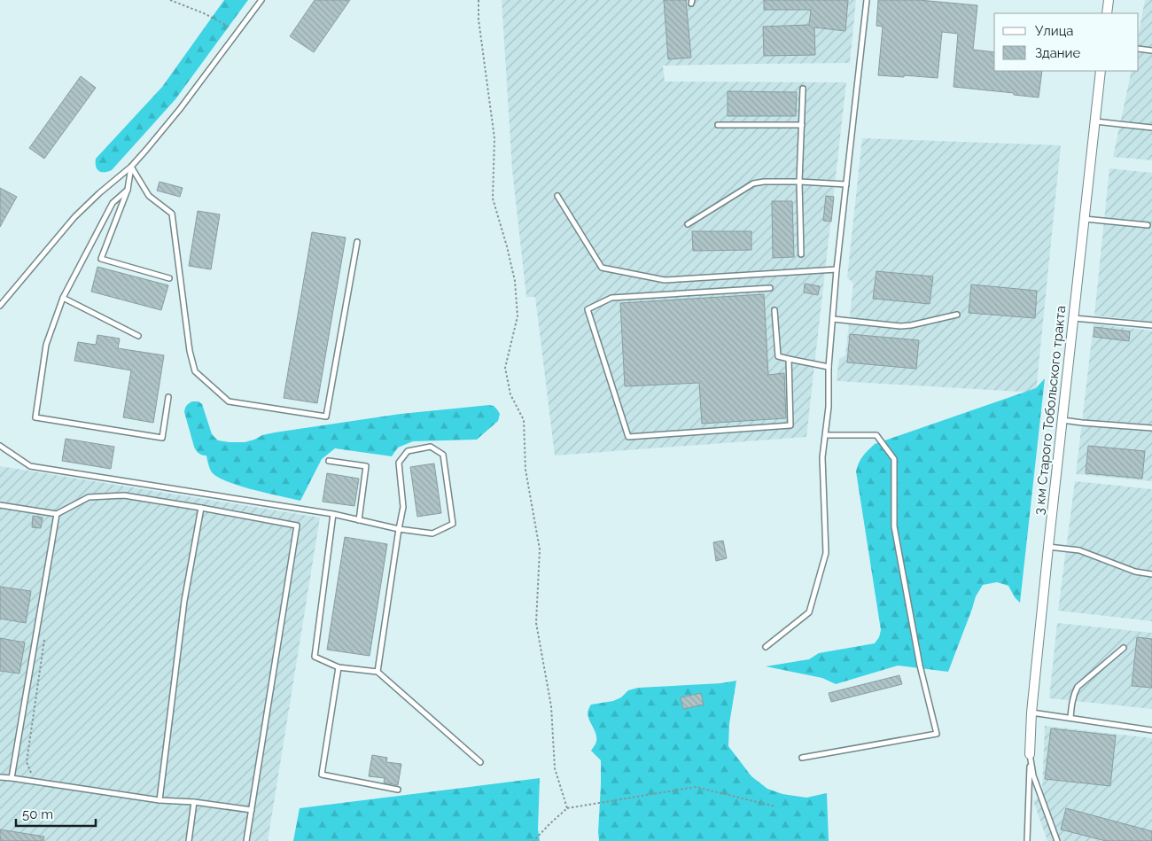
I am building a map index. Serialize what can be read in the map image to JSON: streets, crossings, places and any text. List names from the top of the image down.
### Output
{
  "streets": {
    "street": ["3 км Старого Тобольского тракта"]
  },
  "legend": ["Улица", "Здание"],
  "scale_bar": "50 m"
}
